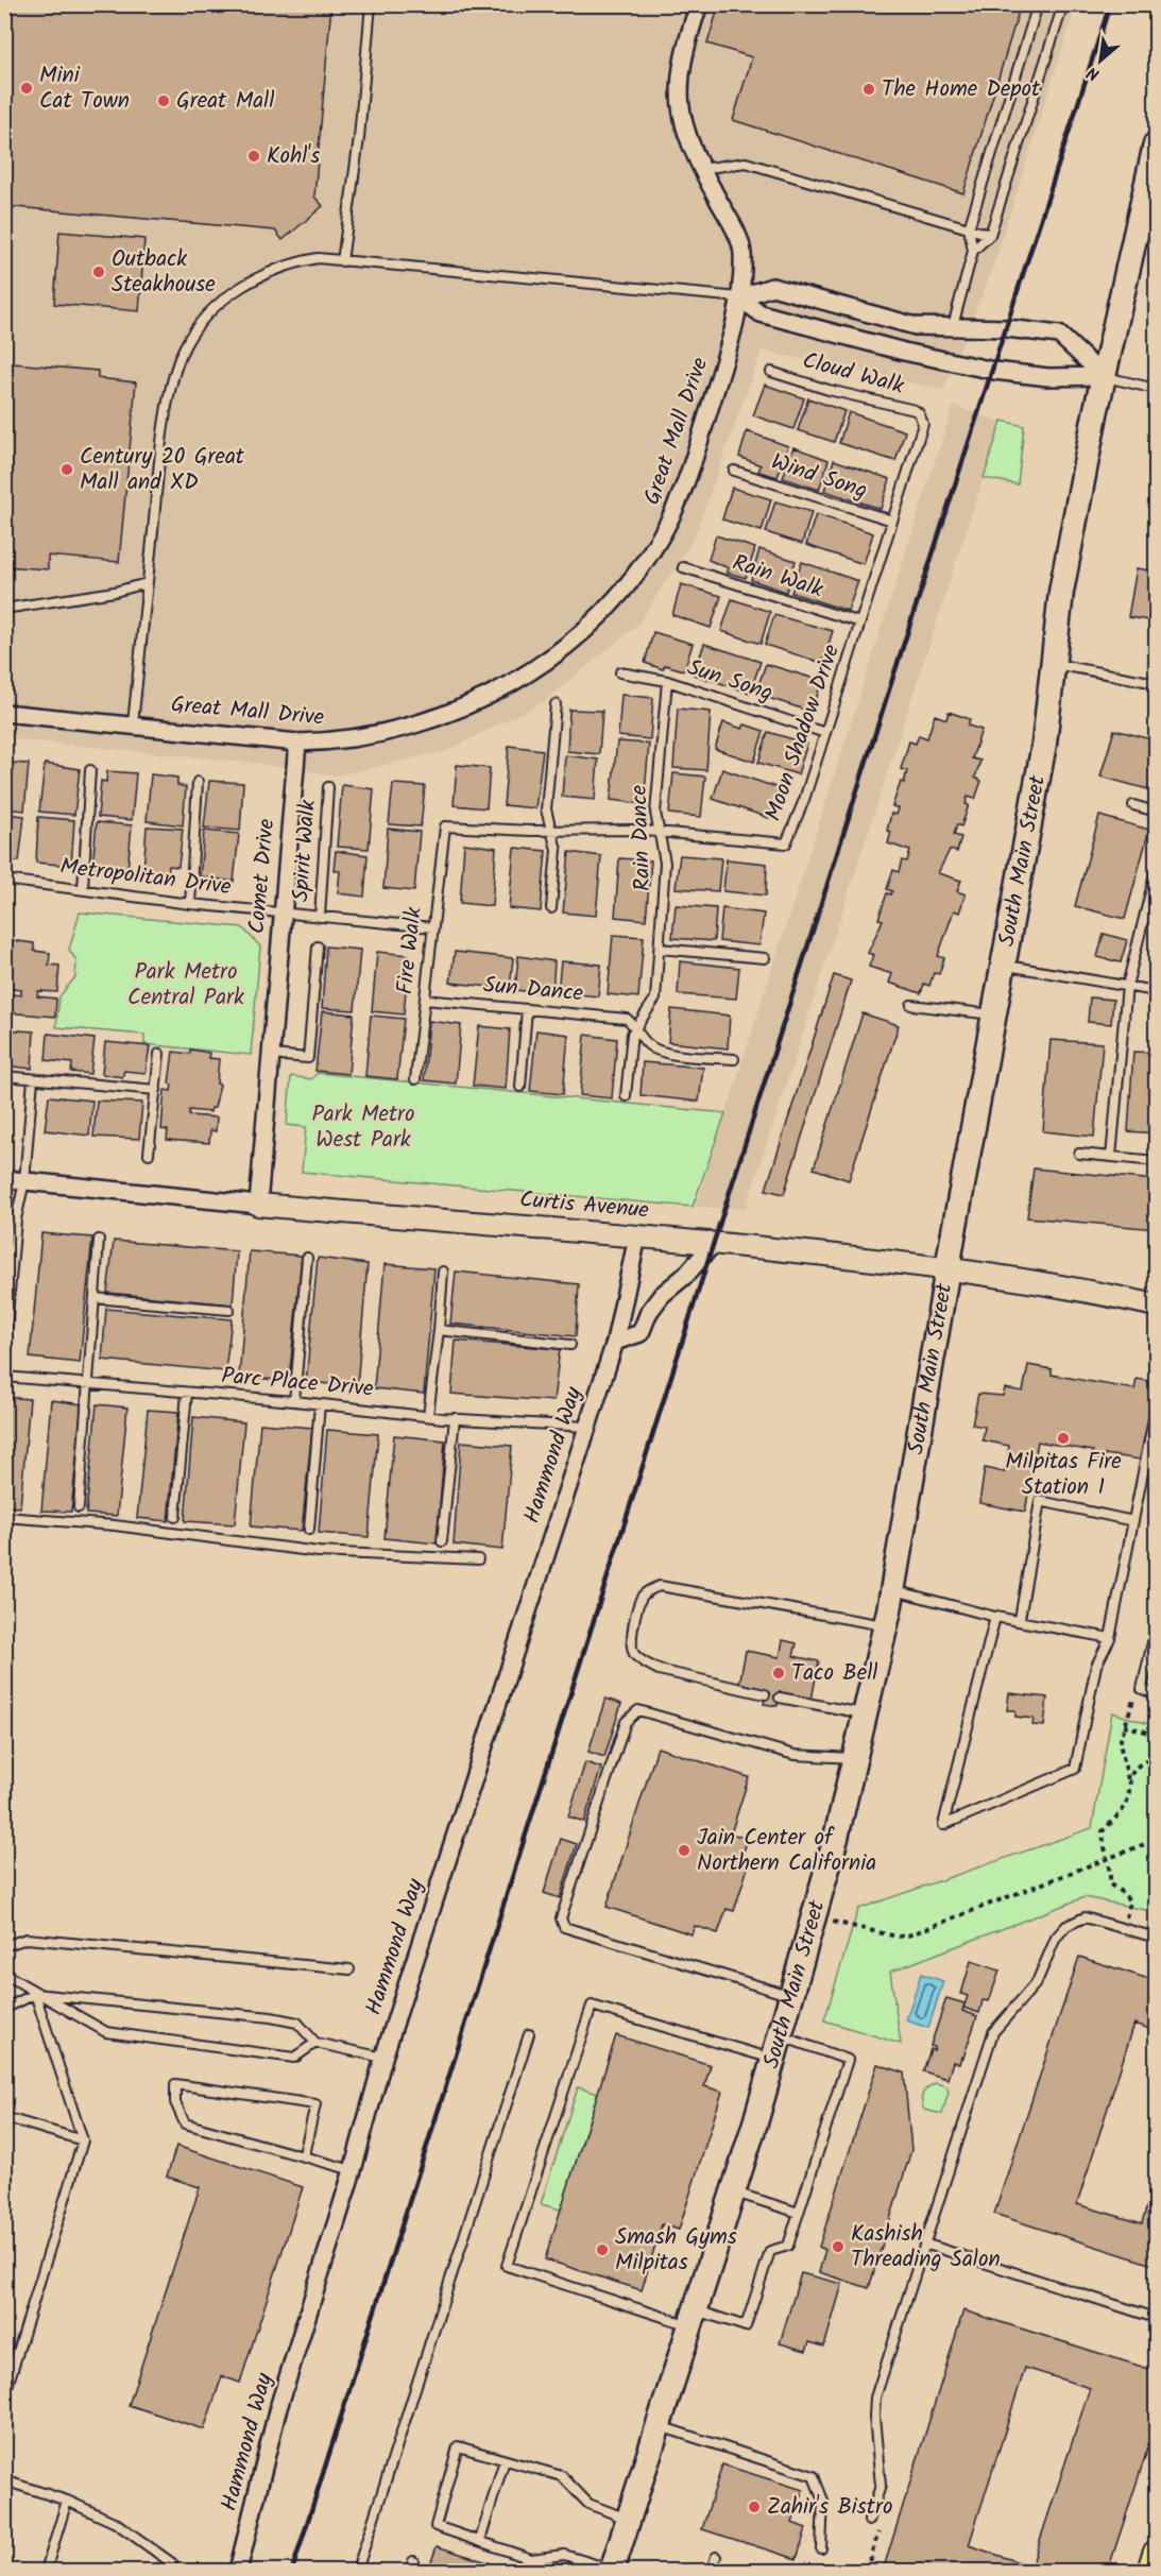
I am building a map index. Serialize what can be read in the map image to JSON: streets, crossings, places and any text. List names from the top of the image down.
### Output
{
  "streets": {
    "main road": ["South Main Street"],
    "street": [
      "Great Mall Drive",
      "Comet Drive",
      "Curtis Avenue",
      "Hammond Way"
    ],
    "lane": [
      "Cloud Walk",
      "Wind Song",
      "Rain Walk",
      "Sun Song",
      "Moon Shadow Drive",
      "Rain Dance",
      "Spirit Walk",
      "Metropolitan Drive",
      "Fire Walk",
      "Sun Dance",
      "Parc Place Drive"
    ]
  },
  "crossings": [
    ["Cloud Walk", "Moon Shadow Drive"],
    ["Great Mall Drive", "Comet Drive"],
    ["Wind Song", "Moon Shadow Drive"],
    ["Rain Walk", "Moon Shadow Drive"],
    ["Sun Song", "Moon Shadow Drive"],
    ["Sun Song", "Rain Dance"],
    ["Moon Shadow Drive", "Rain Dance"],
    ["Moon Shadow Drive", "Fire Walk"],
    ["Rain Dance", "Sun Dance"],
    ["Spirit Walk", "Metropolitan Drive"],
    ["South Main Street", "Curtis Avenue"],
    ["Comet Drive", "Metropolitan Drive"],
    ["Comet Drive", "Curtis Avenue"],
    ["Metropolitan Drive", "Fire Walk"],
    ["Fire Walk", "Sun Dance"],
    ["Curtis Avenue", "Hammond Way"],
    ["Parc Place Drive", "Hammond Way"]
  ],
  "parks": ["Park Metro Central Park", "Park Metro West Park"],
  "places": [
    "Mini Cat Town",
    "The Home Depot",
    "Great Mall",
    "Kohl's",
    "Outback Steakhouse",
    "Century 20 Great Mall and XD",
    "Milpitas Fire Station 1",
    "Taco Bell",
    "Jain Center of Northern California",
    "Kashish Threading Salon",
    "Smash Gyms Milpitas",
    "Zahir's Bistro"
  ],
  "north": "bottom left"
}
